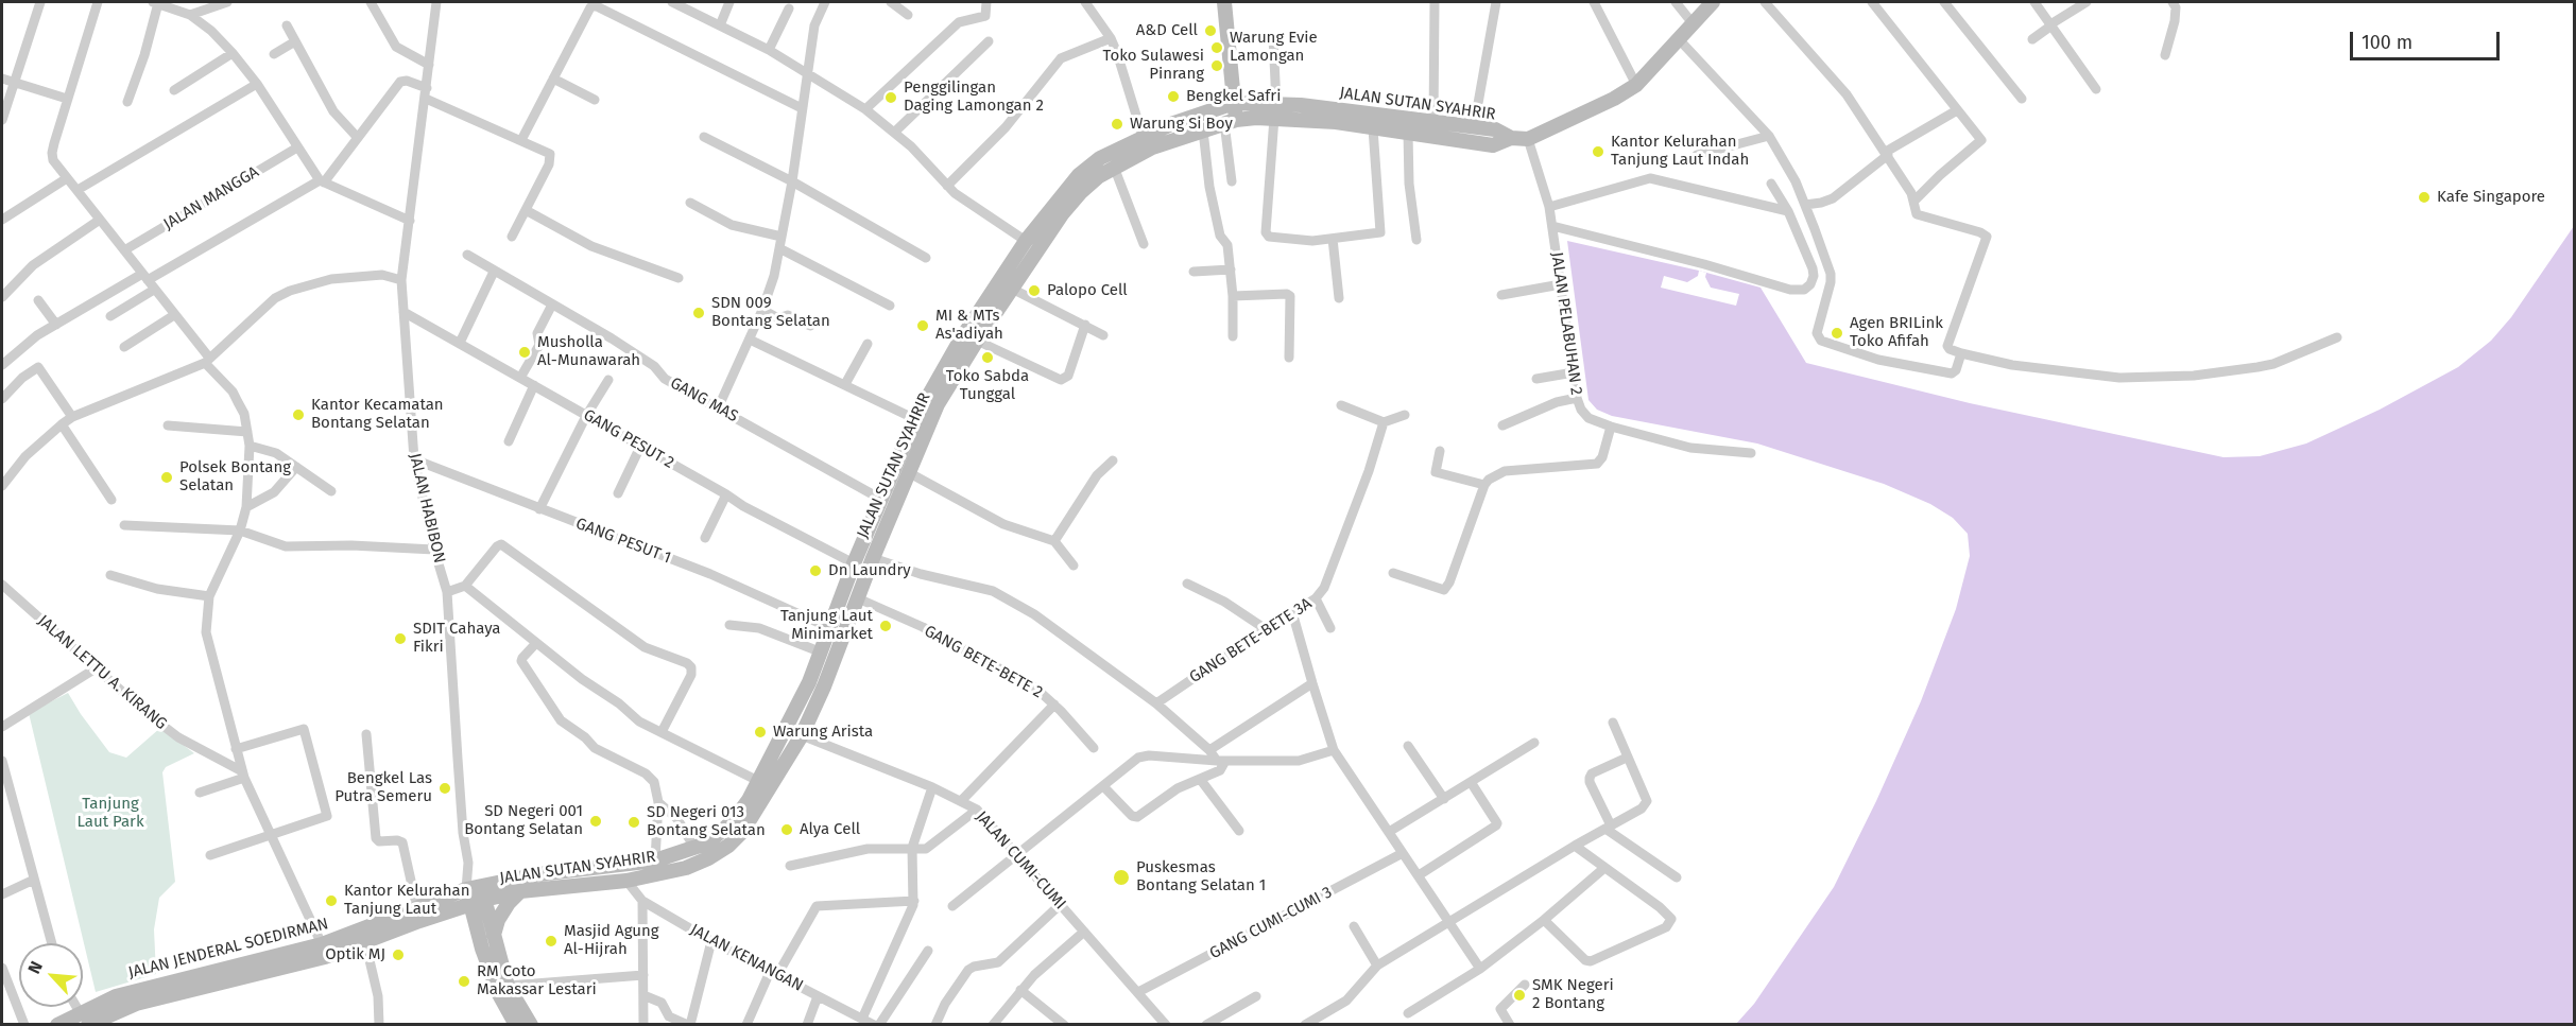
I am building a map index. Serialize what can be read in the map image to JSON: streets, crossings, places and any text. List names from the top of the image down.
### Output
{
  "streets": {
    "street": [
      "JALAN SUTAN SYAHRIR",
      "JALAN MANGGA",
      "JALAN PELABUHAN 2",
      "GANG MAS",
      "GANG PESUT 2",
      "JALAN HABIBON",
      "GANG PESUT 1",
      "GANG BETE-BETE 3A",
      "GANG BETE-BETE 2",
      "JALAN LETTU A. KIRANG",
      "JALAN CUMI-CUMI",
      "GANG CUMI-CUMI 3",
      "JALAN JENDERAL SOEDIRMAN",
      "JALAN KENANGAN"
    ]
  },
  "crossings": [
    ["JALAN SUTAN SYAHRIR", "GANG MAS"],
    ["JALAN SUTAN SYAHRIR", "GANG PESUT 2"],
    ["JALAN SUTAN SYAHRIR", "JALAN HABIBON"],
    ["JALAN SUTAN SYAHRIR", "GANG PESUT 1"],
    ["JALAN SUTAN SYAHRIR", "GANG BETE-BETE 2"],
    ["JALAN SUTAN SYAHRIR", "JALAN CUMI-CUMI"],
    ["JALAN SUTAN SYAHRIR", "JALAN JENDERAL SOEDIRMAN"],
    ["JALAN SUTAN SYAHRIR", "JALAN KENANGAN"],
    ["GANG PESUT 2", "JALAN HABIBON"],
    ["JALAN HABIBON", "GANG PESUT 1"],
    ["JALAN HABIBON", "JALAN JENDERAL SOEDIRMAN"],
    ["JALAN CUMI-CUMI", "GANG CUMI-CUMI 3"]
  ],
  "parks": ["Tanjung Laut Park"],
  "places": [
    "A&D Cell",
    "Warung Evie Lamongan",
    "Toko Sulawesi Pinrang",
    "Bengkel Safri",
    "Penggilingan Daging Lamongan 2",
    "Warung Si Boy",
    "Kantor Kelurahan Tanjung Laut Indah",
    "Kafe Singapore",
    "Palopo Cell",
    "SDN 009 Bontang Selatan",
    "MI & MTs As'adiyah",
    "Agen BRILink Toko Afifah",
    "Musholla Al-Munawarah",
    "Toko Sabda Tunggal",
    "Kantor Kecamatan Bontang Selatan",
    "Polsek Bontang Selatan",
    "Dn Laundry",
    "Tanjung Laut Minimarket",
    "SDIT Cahaya Fikri",
    "Warung Arista",
    "Bengkel Las Putra Semeru",
    "SD Negeri 001 Bontang Selatan",
    "SD Negeri 013 Bontang Selatan",
    "Alya Cell",
    "Puskesmas Bontang Selatan 1",
    "Kantor Kelurahan Tanjung Laut",
    "Masjid Agung Al-Hijrah",
    "Optik MJ",
    "RM Coto Makassar Lestari",
    "SMK Negeri 2 Bontang"
  ],
  "scale_bar": "100 m",
  "north": "top left"
}
